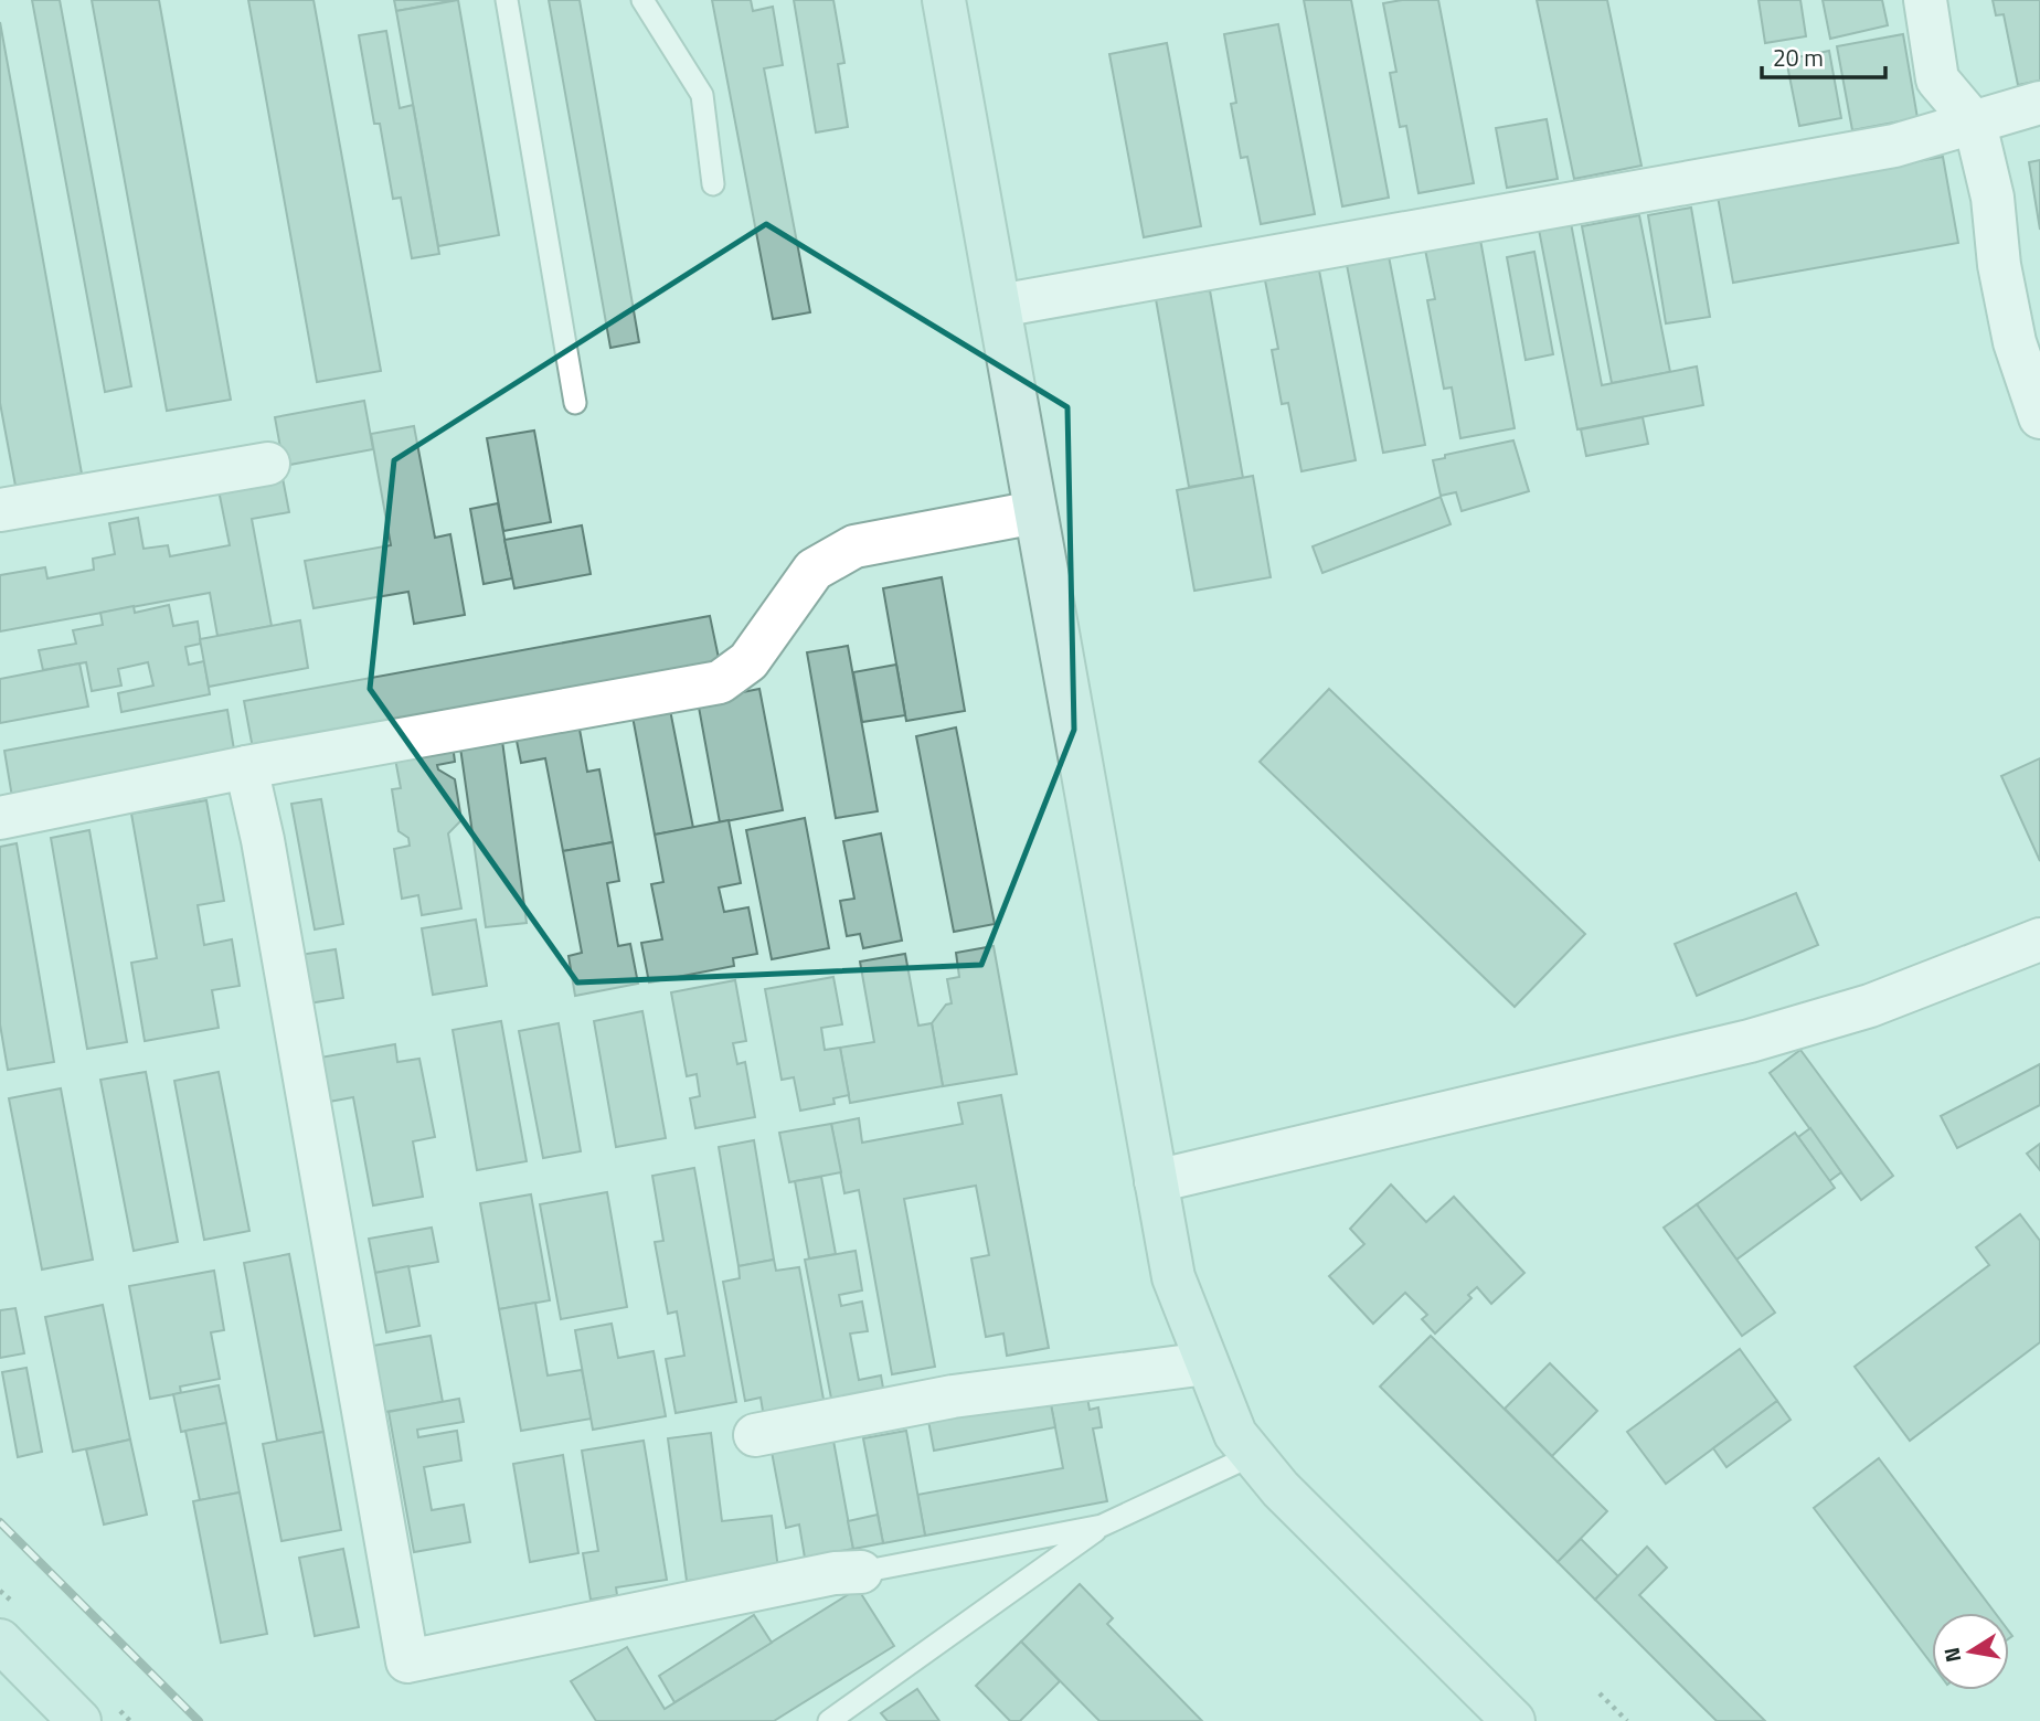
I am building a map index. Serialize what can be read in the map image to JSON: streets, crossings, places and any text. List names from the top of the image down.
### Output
{
  "scale_bar": "20 m",
  "north": "left"
}
